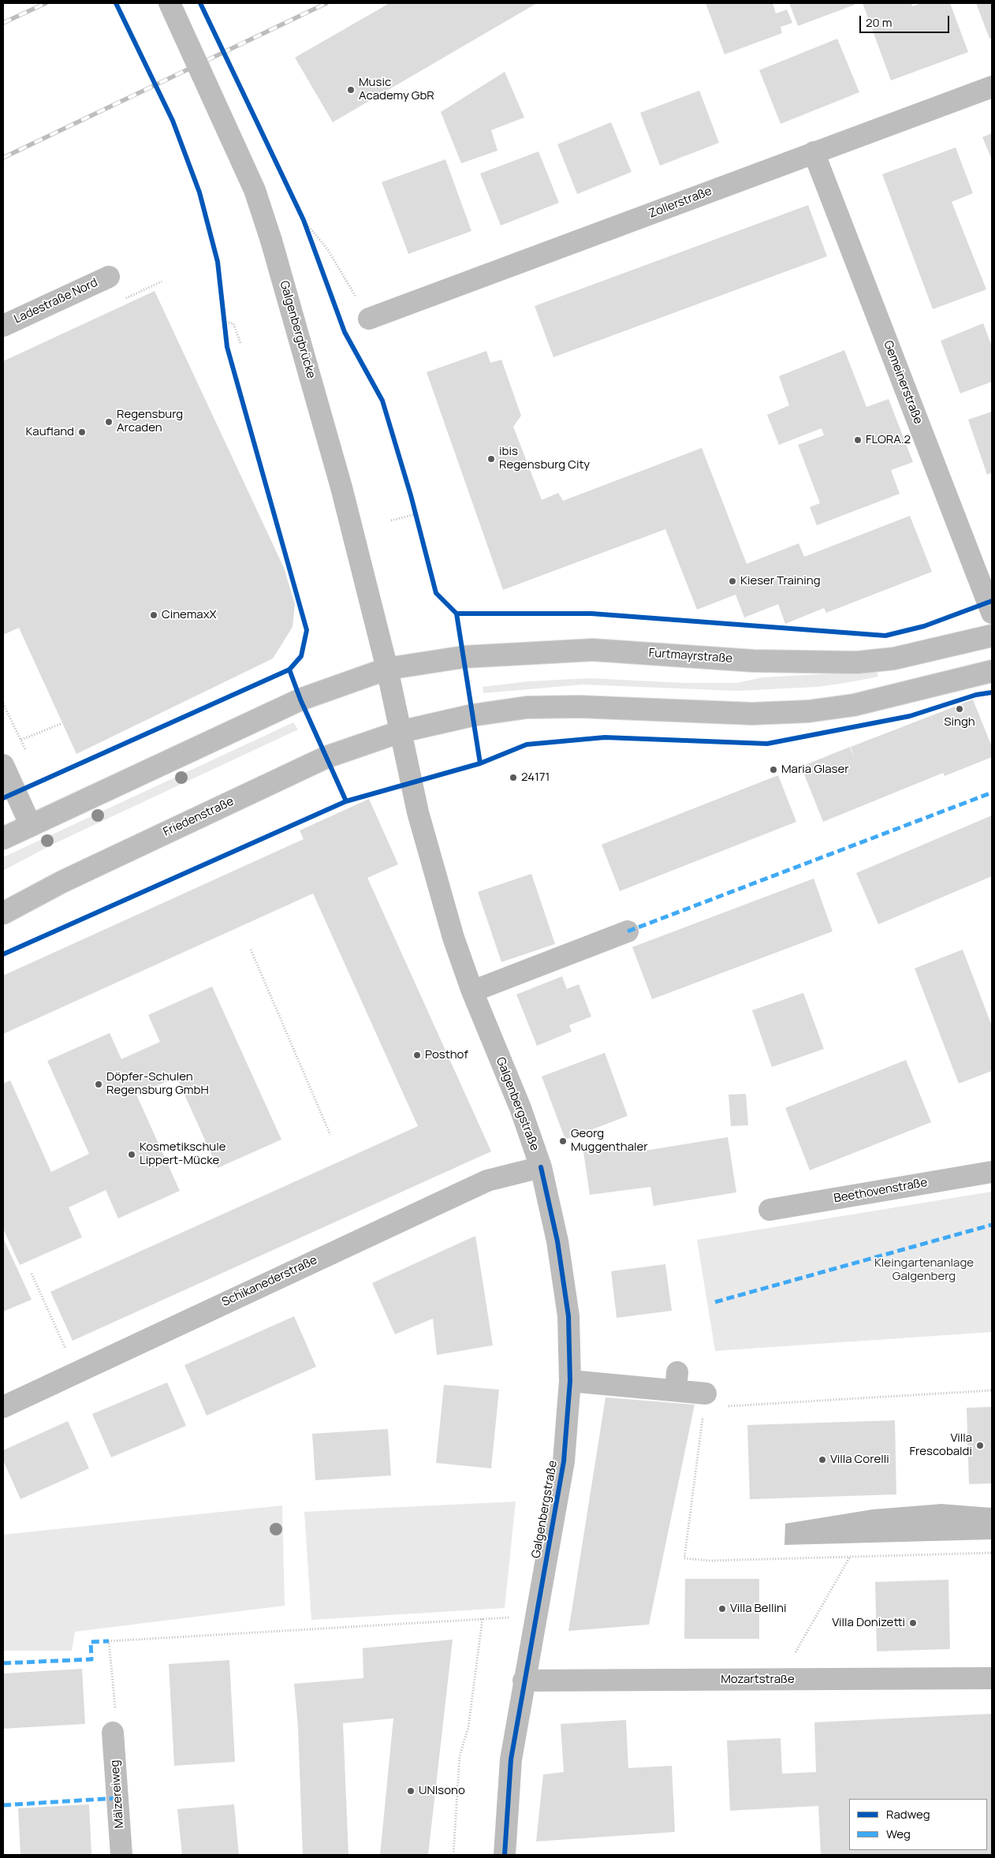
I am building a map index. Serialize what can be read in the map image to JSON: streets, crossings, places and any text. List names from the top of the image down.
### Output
{
  "streets": {
    "street": [
      "Zollerstraße",
      "Ladestraße Nord",
      "Galgenbergbrücke",
      "Gemeinerstraße",
      "Furtmayrstraße",
      "Friedenstraße",
      "Galgenbergstraße",
      "Beethovenstraße",
      "Schikanederstraße",
      "Mozartstraße",
      "Mälzereiweg"
    ]
  },
  "crossings": [
    ["Zollerstraße", "Gemeinerstraße"],
    ["Galgenbergbrücke", "Furtmayrstraße"],
    ["Galgenbergbrücke", "Galgenbergstraße"],
    ["Furtmayrstraße", "Galgenbergstraße"],
    ["Friedenstraße", "Galgenbergstraße"],
    ["Galgenbergstraße", "Schikanederstraße"],
    ["Galgenbergstraße", "Mozartstraße"]
  ],
  "parks": ["Kleingartenanlage Galgenberg"],
  "places": [
    "Music Academy GbR",
    "Regensburg Arcaden",
    "Kaufland",
    "FLORA.2",
    "ibis Regensburg City",
    "Kieser Training",
    "CinemaxX",
    "Singh",
    "Maria Glaser",
    "24171",
    "Posthof",
    "Döpfer-Schulen Regensburg GmbH",
    "Georg Muggenthaler",
    "Kosmetikschule Lippert-Mücke",
    "Villa Frescobaldi",
    "Villa Corelli",
    "Villa Bellini",
    "Villa Donizetti",
    "UNIsono"
  ],
  "legend": ["Radweg", "Weg"],
  "scale_bar": "20 m"
}
